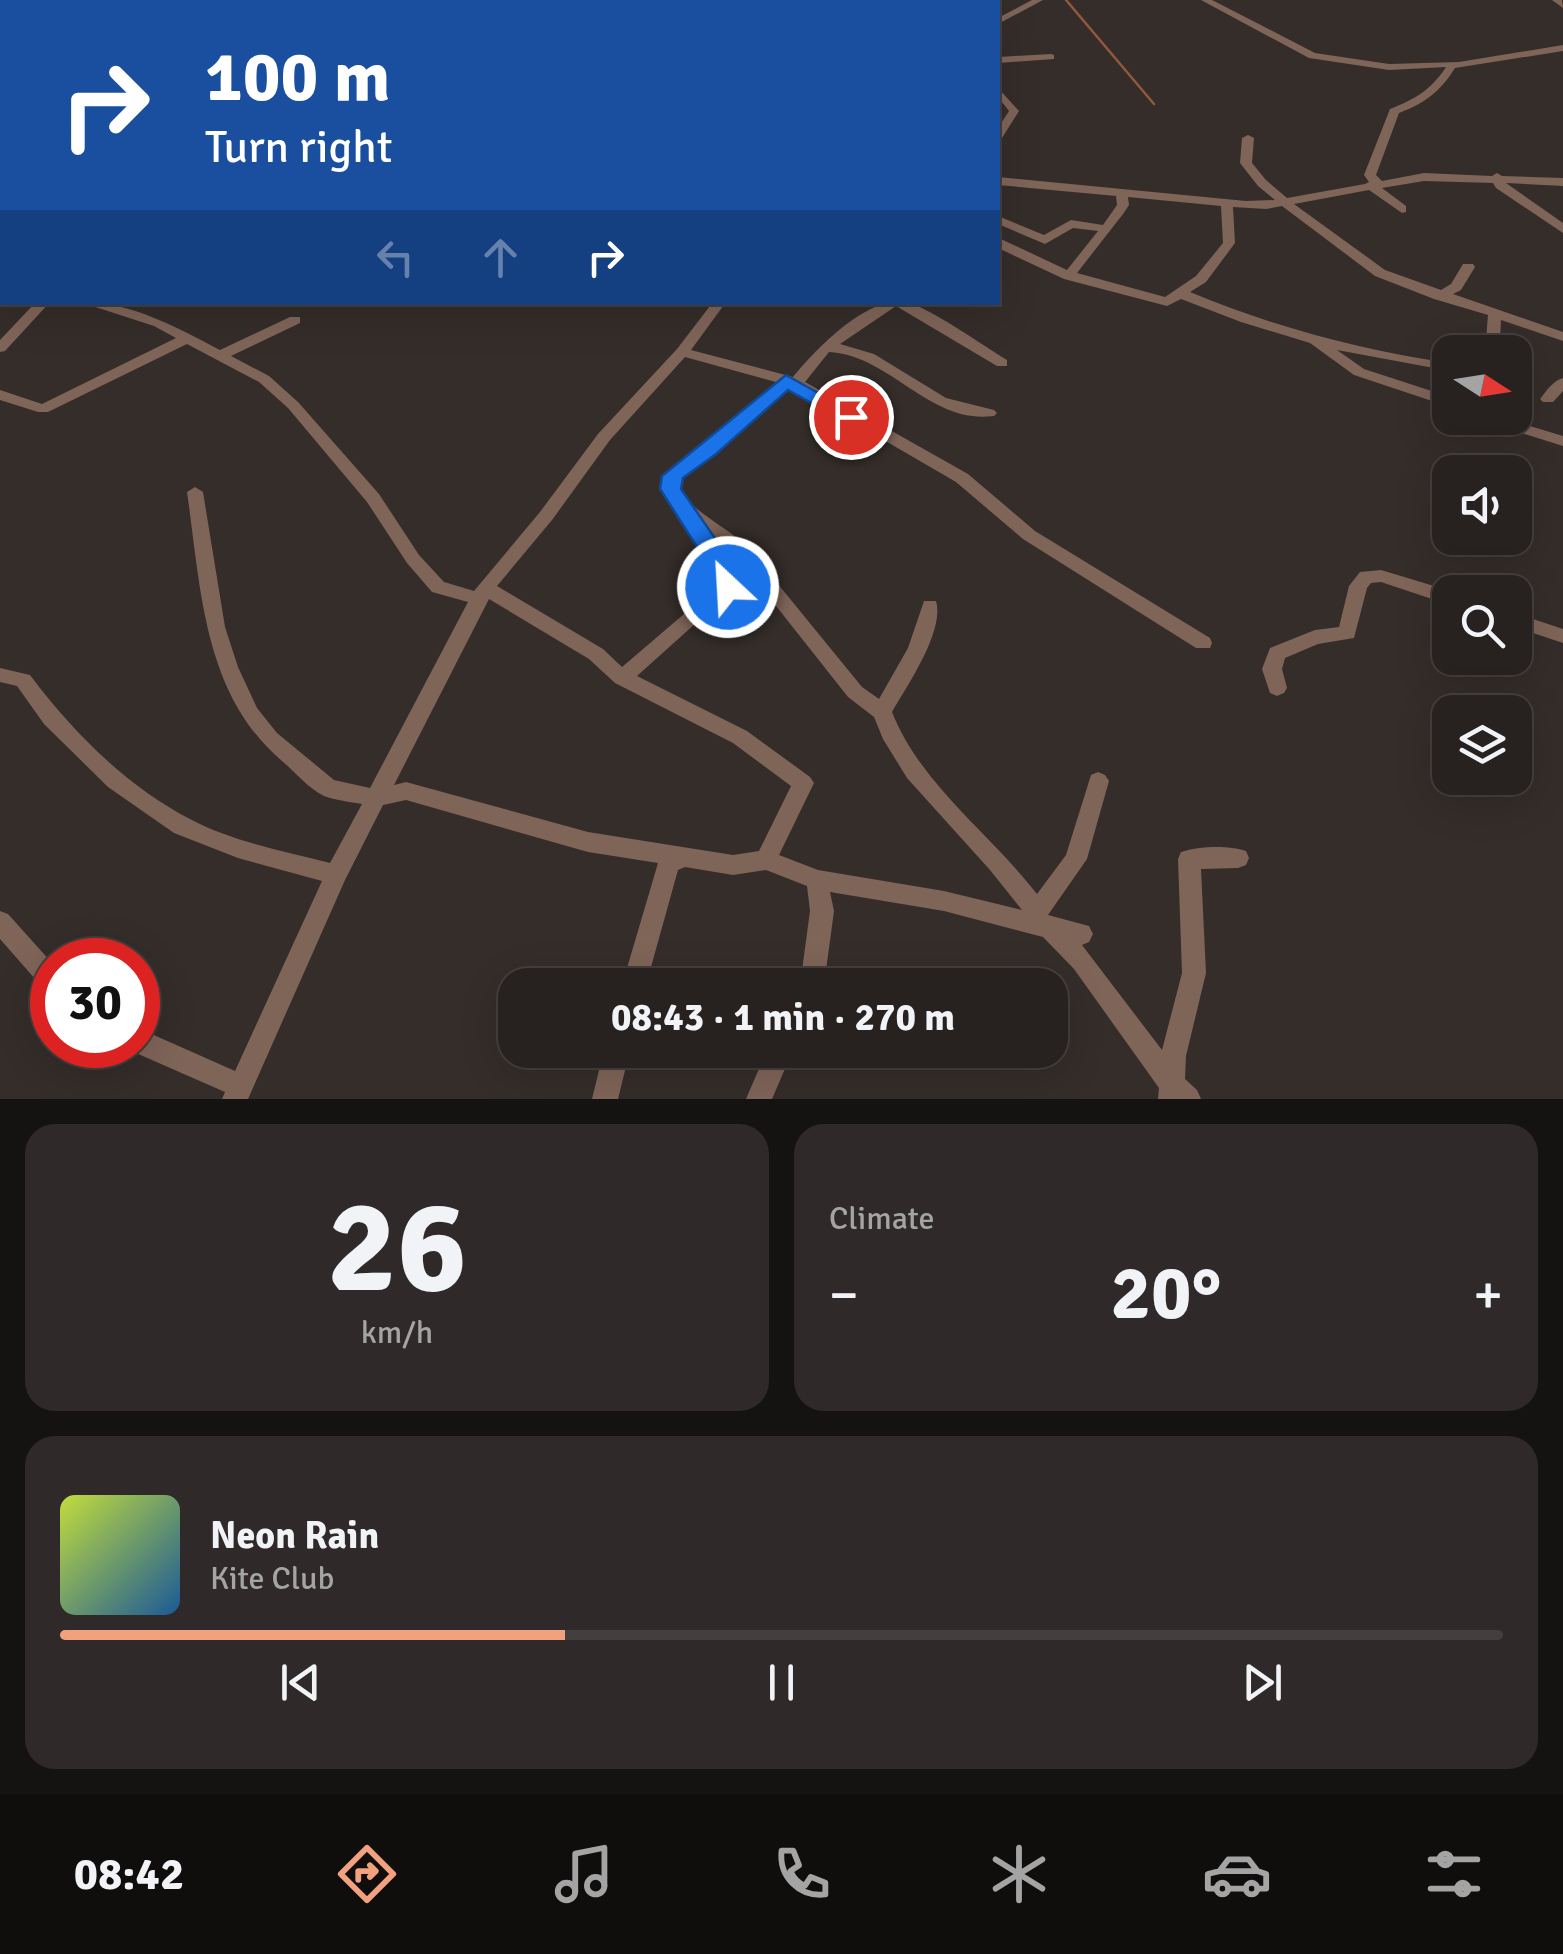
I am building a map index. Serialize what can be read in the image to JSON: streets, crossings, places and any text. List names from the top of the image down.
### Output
{
  "north": "right",
  "page": {
    "turn": ["100 m", "Turn right"],
    "limit": "30",
    "trip": "08:43 · 1 min · 270 m",
    "tile": [
      ["26", "km/h"],
      "Climate"
    ],
    "heat": ["−", "20°", "+"],
    "song": ["Neon Rain", "Kite Club"],
    "tabs": "08:42"
  }
}
